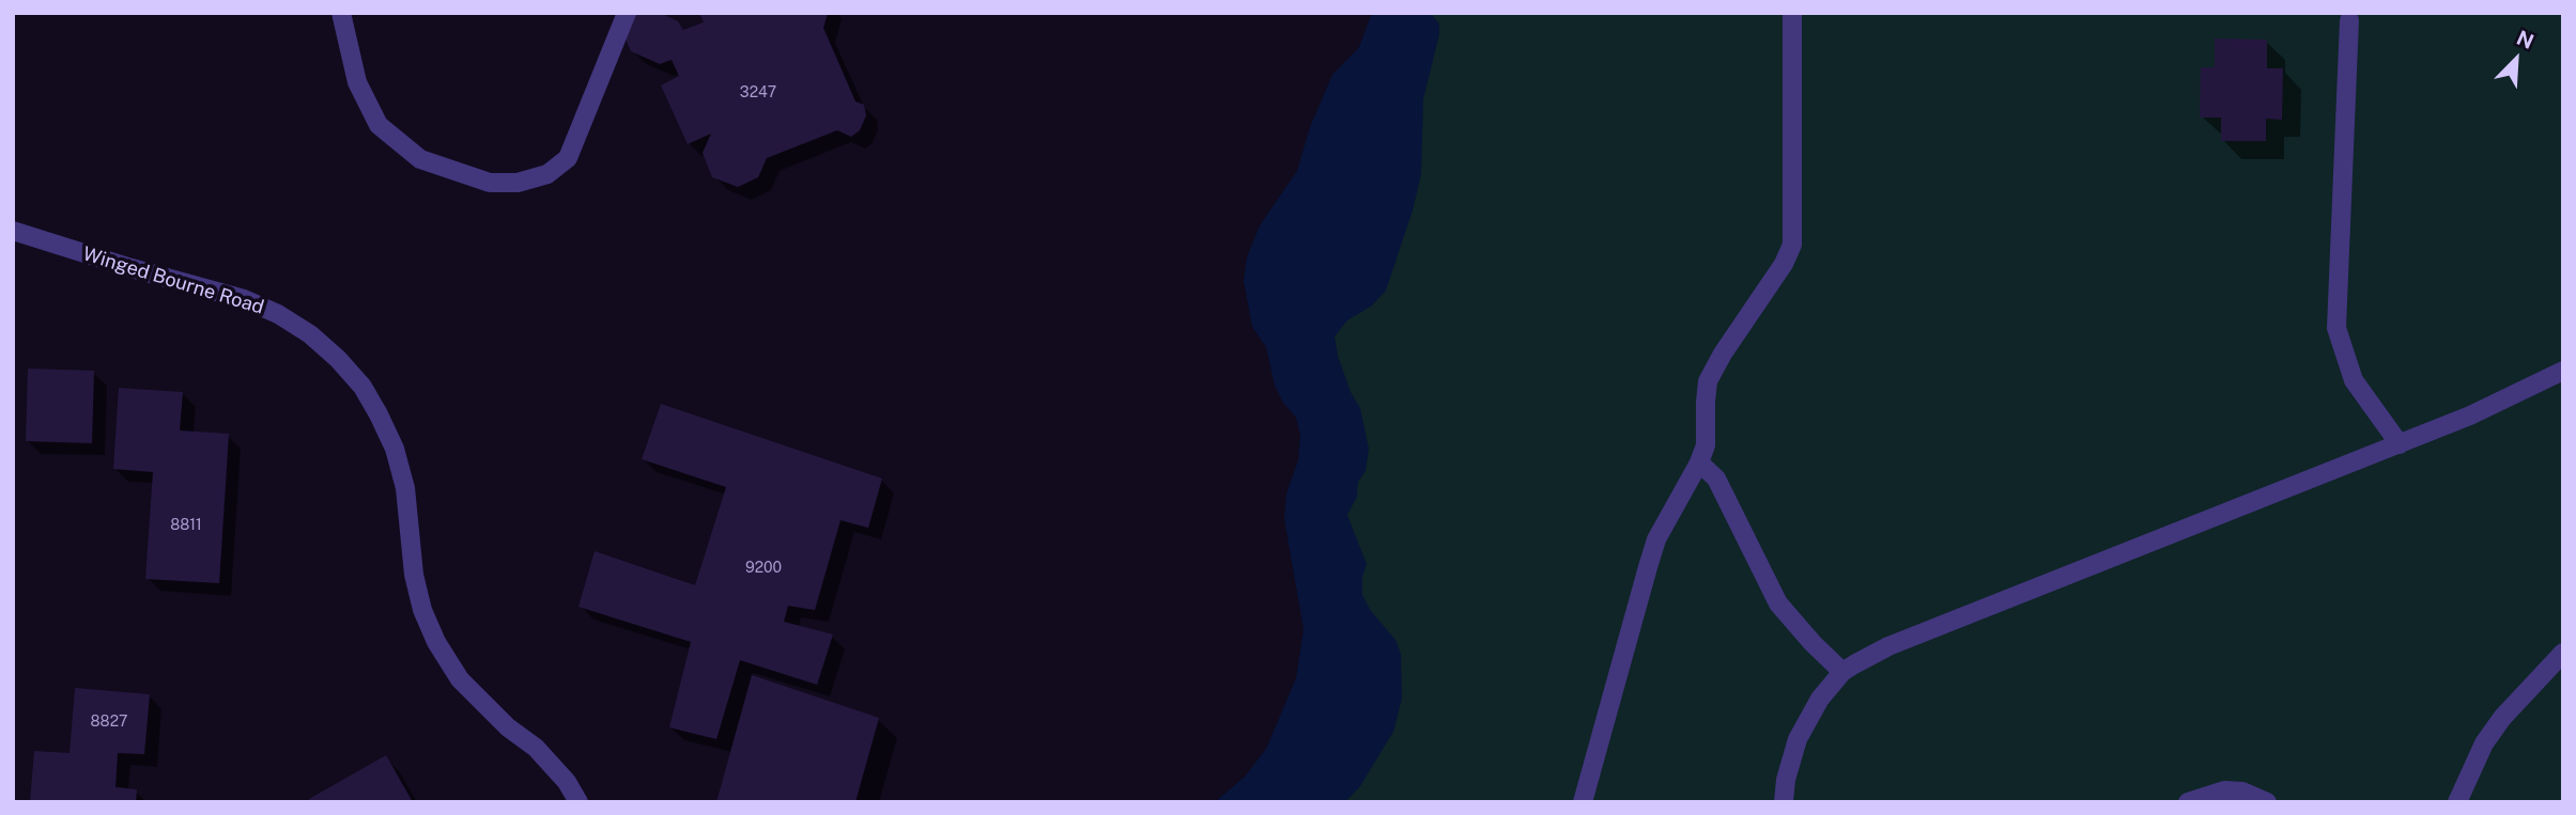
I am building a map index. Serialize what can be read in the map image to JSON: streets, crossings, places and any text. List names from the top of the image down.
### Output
{
  "streets": {
    "street": ["Winged Bourne Road"]
  },
  "house_numbers": [
    "3247",
    "8811",
    "9200",
    "8827"
  ],
  "north": "top right"
}
